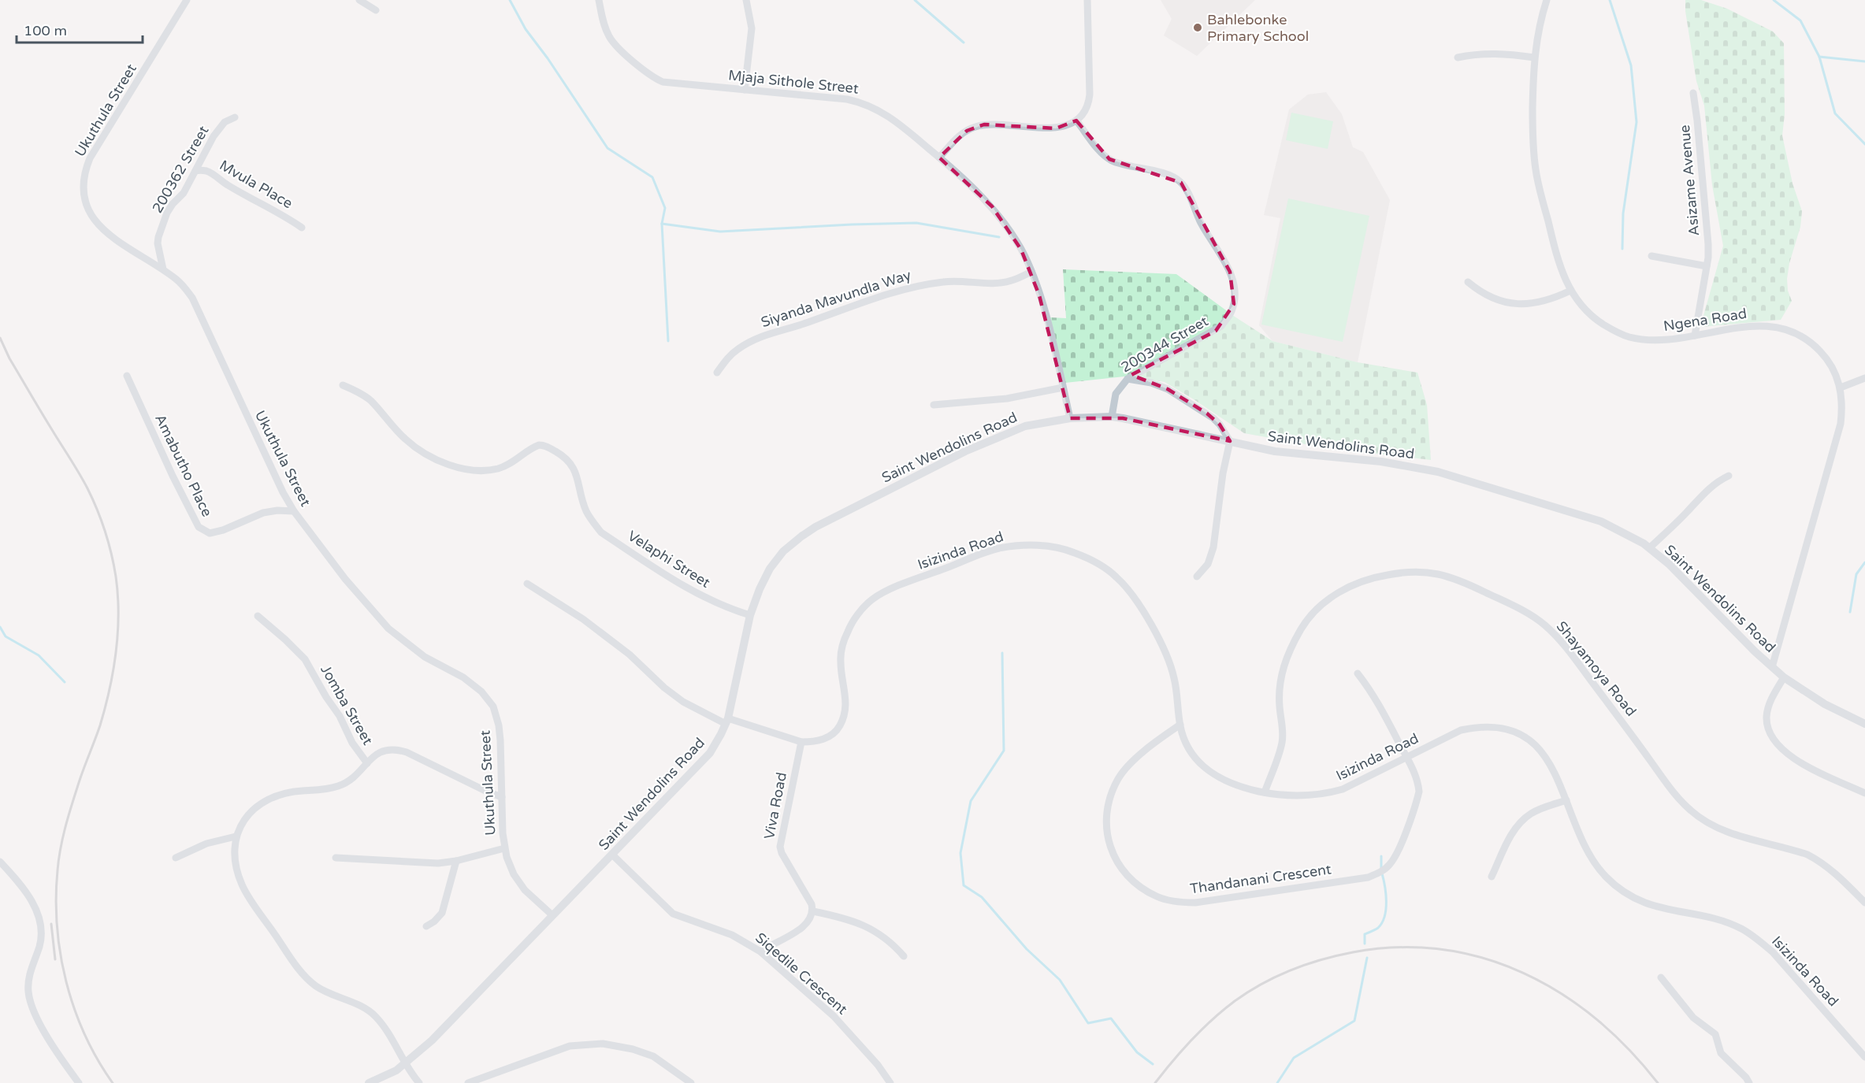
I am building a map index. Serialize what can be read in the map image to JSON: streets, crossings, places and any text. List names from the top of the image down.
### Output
{
  "streets": {
    "street": [
      "Mjaja Sithole Street",
      "Ukuthula Street",
      "200362 Street",
      "Asizame Avenue",
      "Mvula Place",
      "Siyanda Mavundla Way",
      "Ngena Road",
      "200344 Street",
      "Saint Wendolins Road",
      "Amabutho Place",
      "Isizinda Road",
      "Velaphi Street",
      "Shayamoya Road",
      "Jomba Street",
      "Viva Road",
      "Thandanani Crescent",
      "Siqedile Crescent"
    ]
  },
  "crossings": [
    ["Mjaja Sithole Street", "Siyanda Mavundla Way"],
    ["Mjaja Sithole Street", "Saint Wendolins Road"],
    ["Ukuthula Street", "200362 Street"],
    ["Ukuthula Street", "Saint Wendolins Road"],
    ["Ukuthula Street", "Amabutho Place"],
    ["Ukuthula Street", "Jomba Street"],
    ["200362 Street", "Mvula Place"],
    ["Asizame Avenue", "Ngena Road"],
    ["Ngena Road", "Saint Wendolins Road"],
    ["200344 Street", "Saint Wendolins Road"],
    ["Saint Wendolins Road", "Isizinda Road"],
    ["Saint Wendolins Road", "Velaphi Street"],
    ["Saint Wendolins Road", "Siqedile Crescent"],
    ["Isizinda Road", "Shayamoya Road"],
    ["Isizinda Road", "Viva Road"],
    ["Isizinda Road", "Thandanani Crescent"]
  ],
  "places": ["Bahlebonke Primary School"],
  "scale_bar": "100 m"
}
